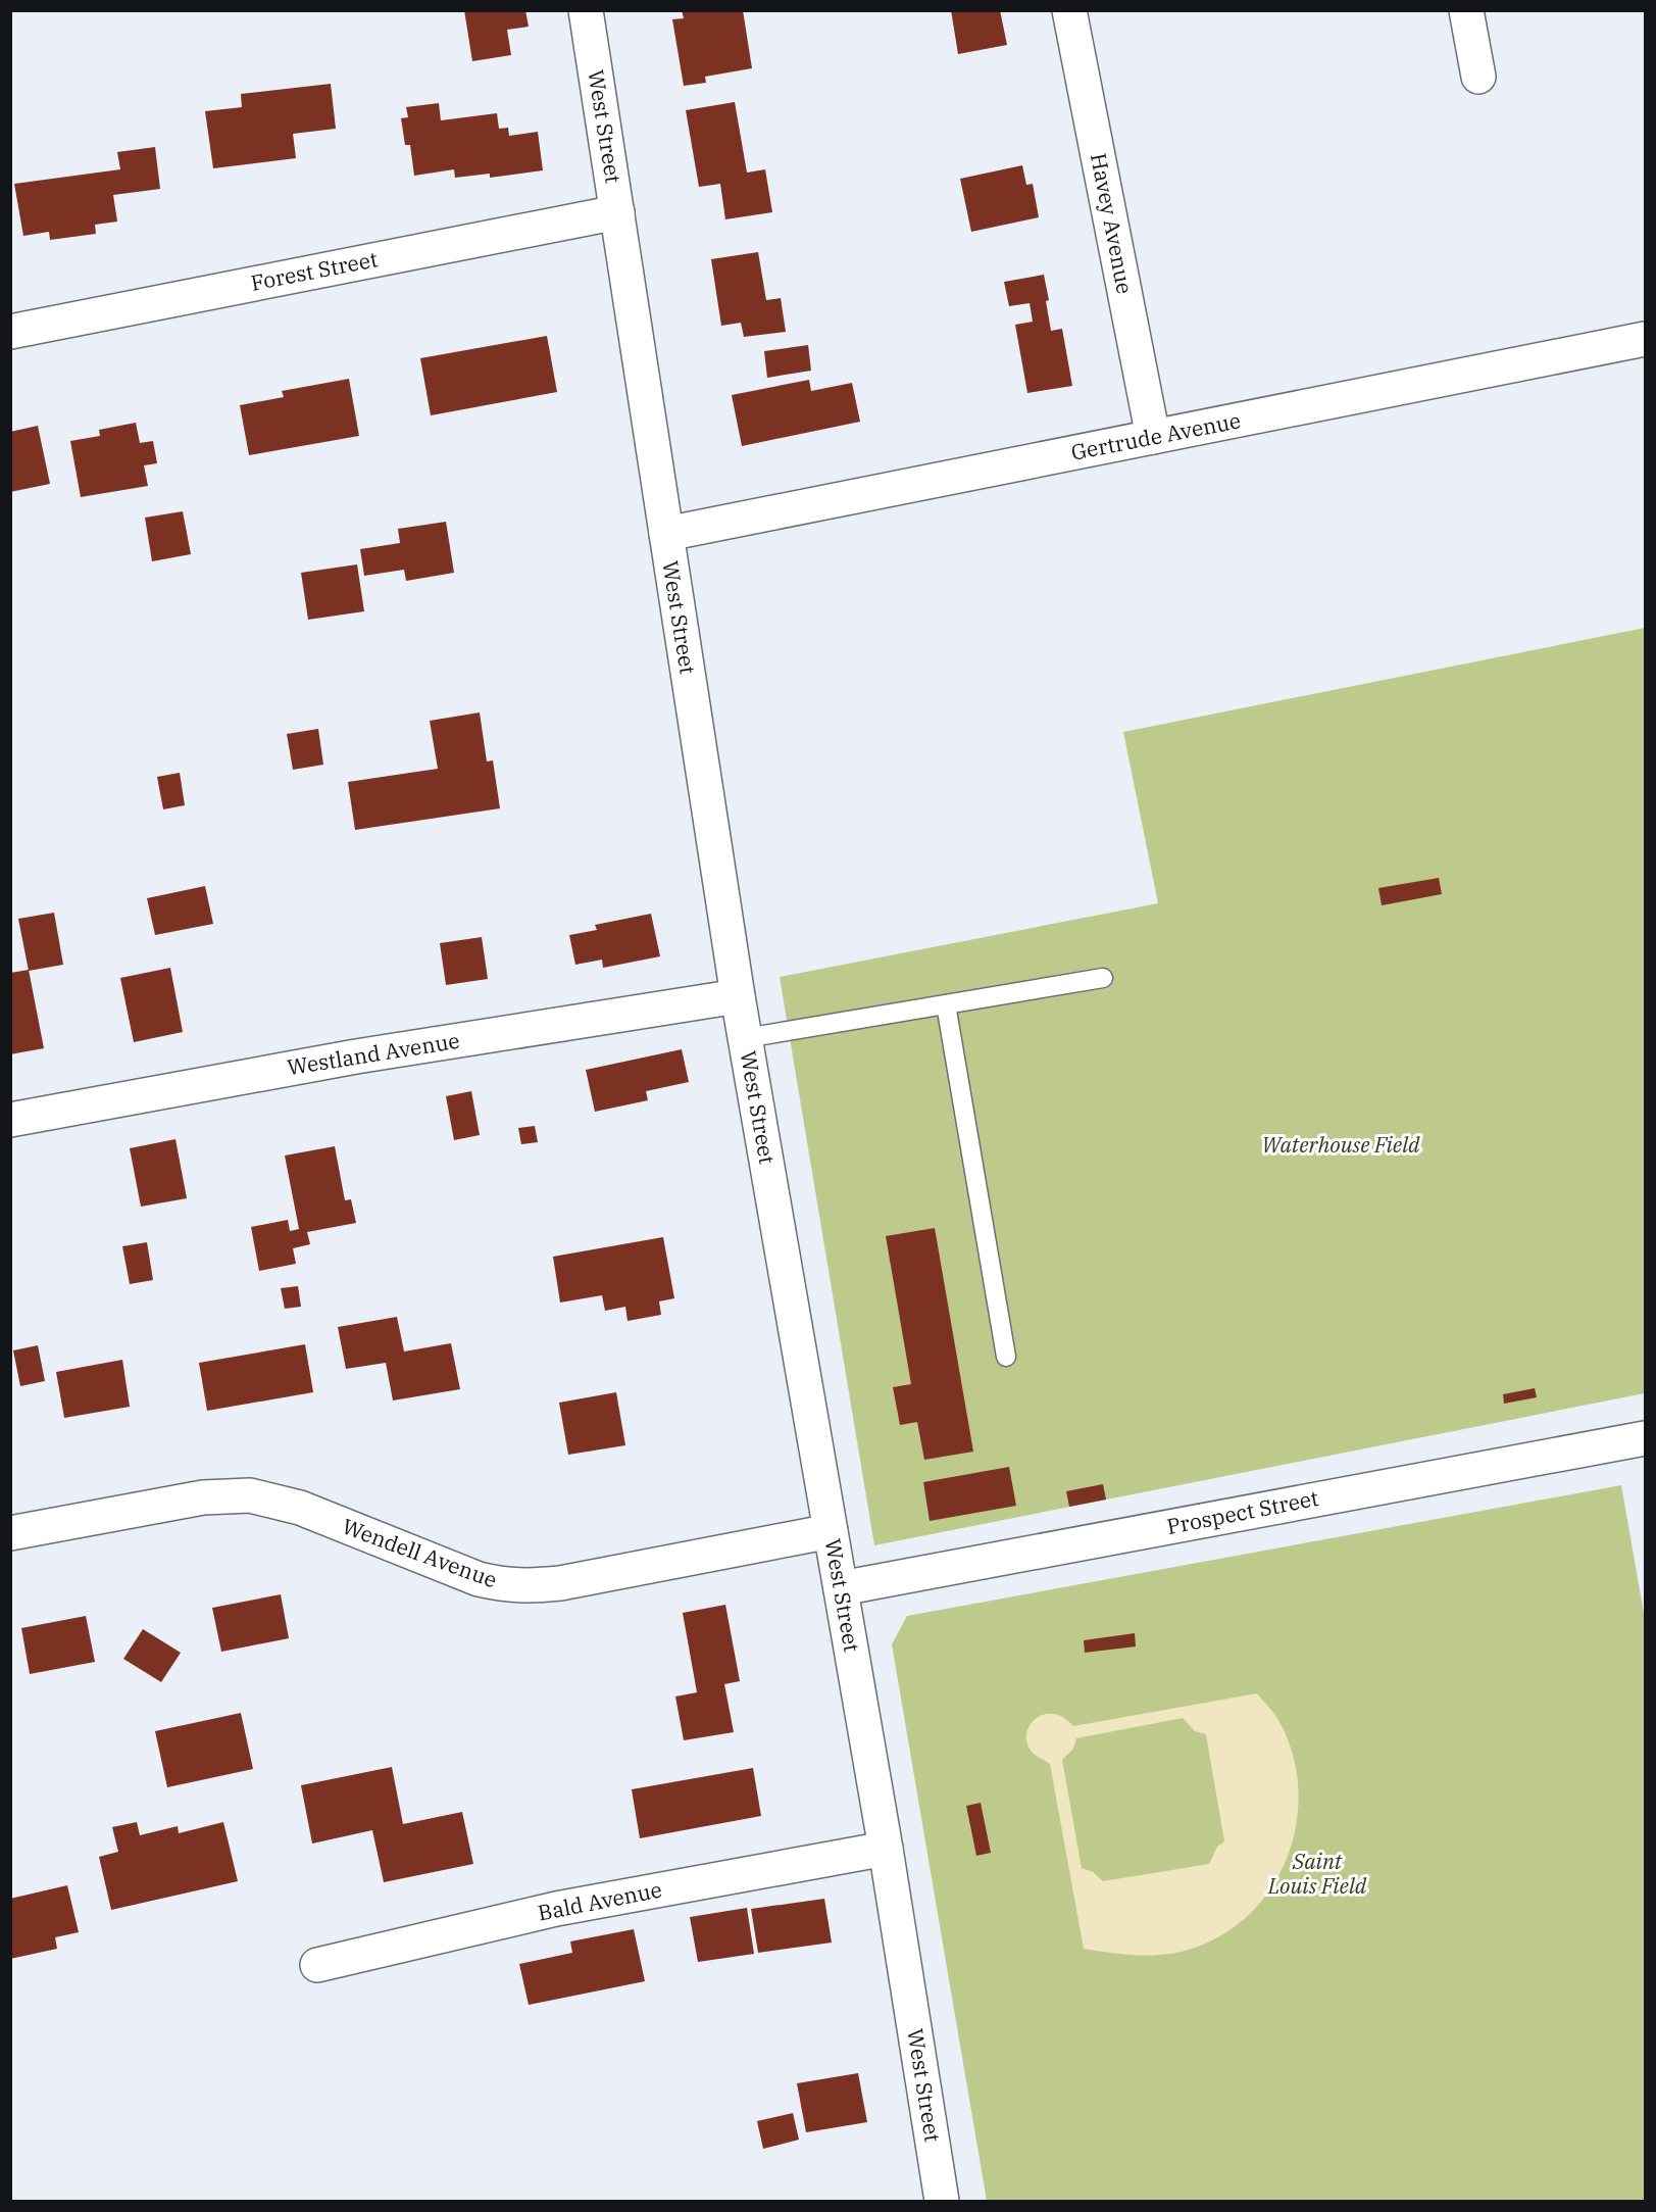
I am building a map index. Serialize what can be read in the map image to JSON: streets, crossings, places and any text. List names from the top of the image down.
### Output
{
  "streets": {
    "street": [
      "West Street",
      "Havey Avenue",
      "Forest Street",
      "Gertrude Avenue",
      "Westland Avenue",
      "Prospect Street",
      "Wendell Avenue",
      "Bald Avenue"
    ]
  },
  "crossings": [
    ["West Street", "Forest Street"],
    ["West Street", "Gertrude Avenue"],
    ["West Street", "Westland Avenue"],
    ["West Street", "Prospect Street"],
    ["West Street", "Wendell Avenue"],
    ["West Street", "Bald Avenue"],
    ["Havey Avenue", "Gertrude Avenue"]
  ],
  "parks": ["Waterhouse Field", "Saint Louis Field"]
}
